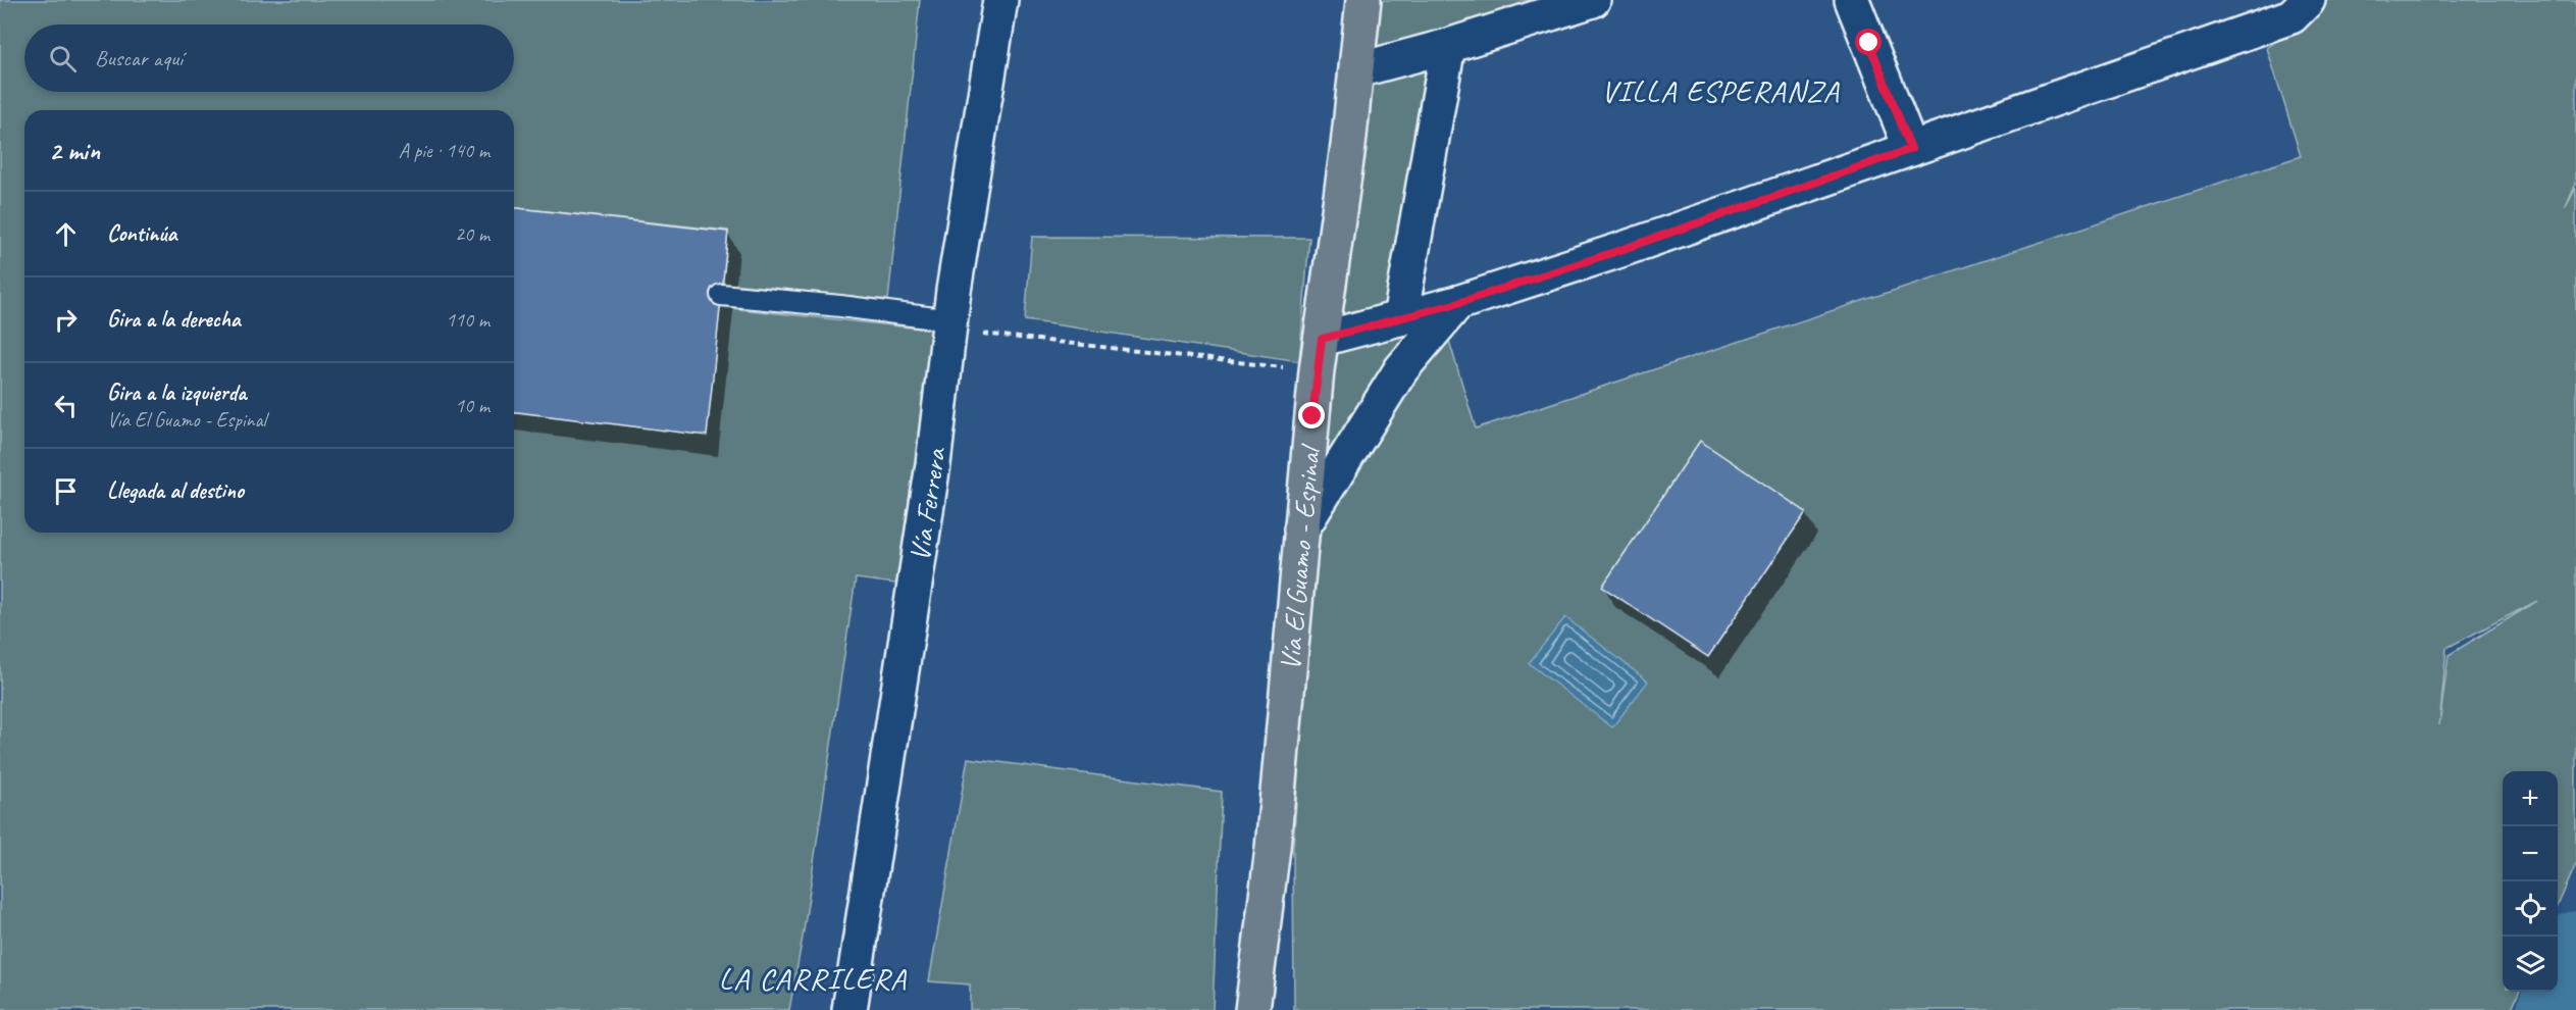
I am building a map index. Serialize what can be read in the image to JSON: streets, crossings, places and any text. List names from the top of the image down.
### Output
{
  "streets": {
    "main road": ["Vía El Guamo - Espinal"],
    "street": ["Vía Ferrera"]
  },
  "districts": ["VILLA ESPERANZA", "LA CARRILERA"],
  "page": {
    "search": "Buscar aquí",
    "heading": ["2 min", "A pie · 140 m"],
    "list": [
      ["Continúa", "20 m"],
      ["Gira a la derecha", "110 m"],
      ["Gira a la izquierda", "Vía El Guamo - Espinal", "10 m"],
      "Llegada al destino"
    ],
    "map_buttons": ["+", "−"]
  }
}
